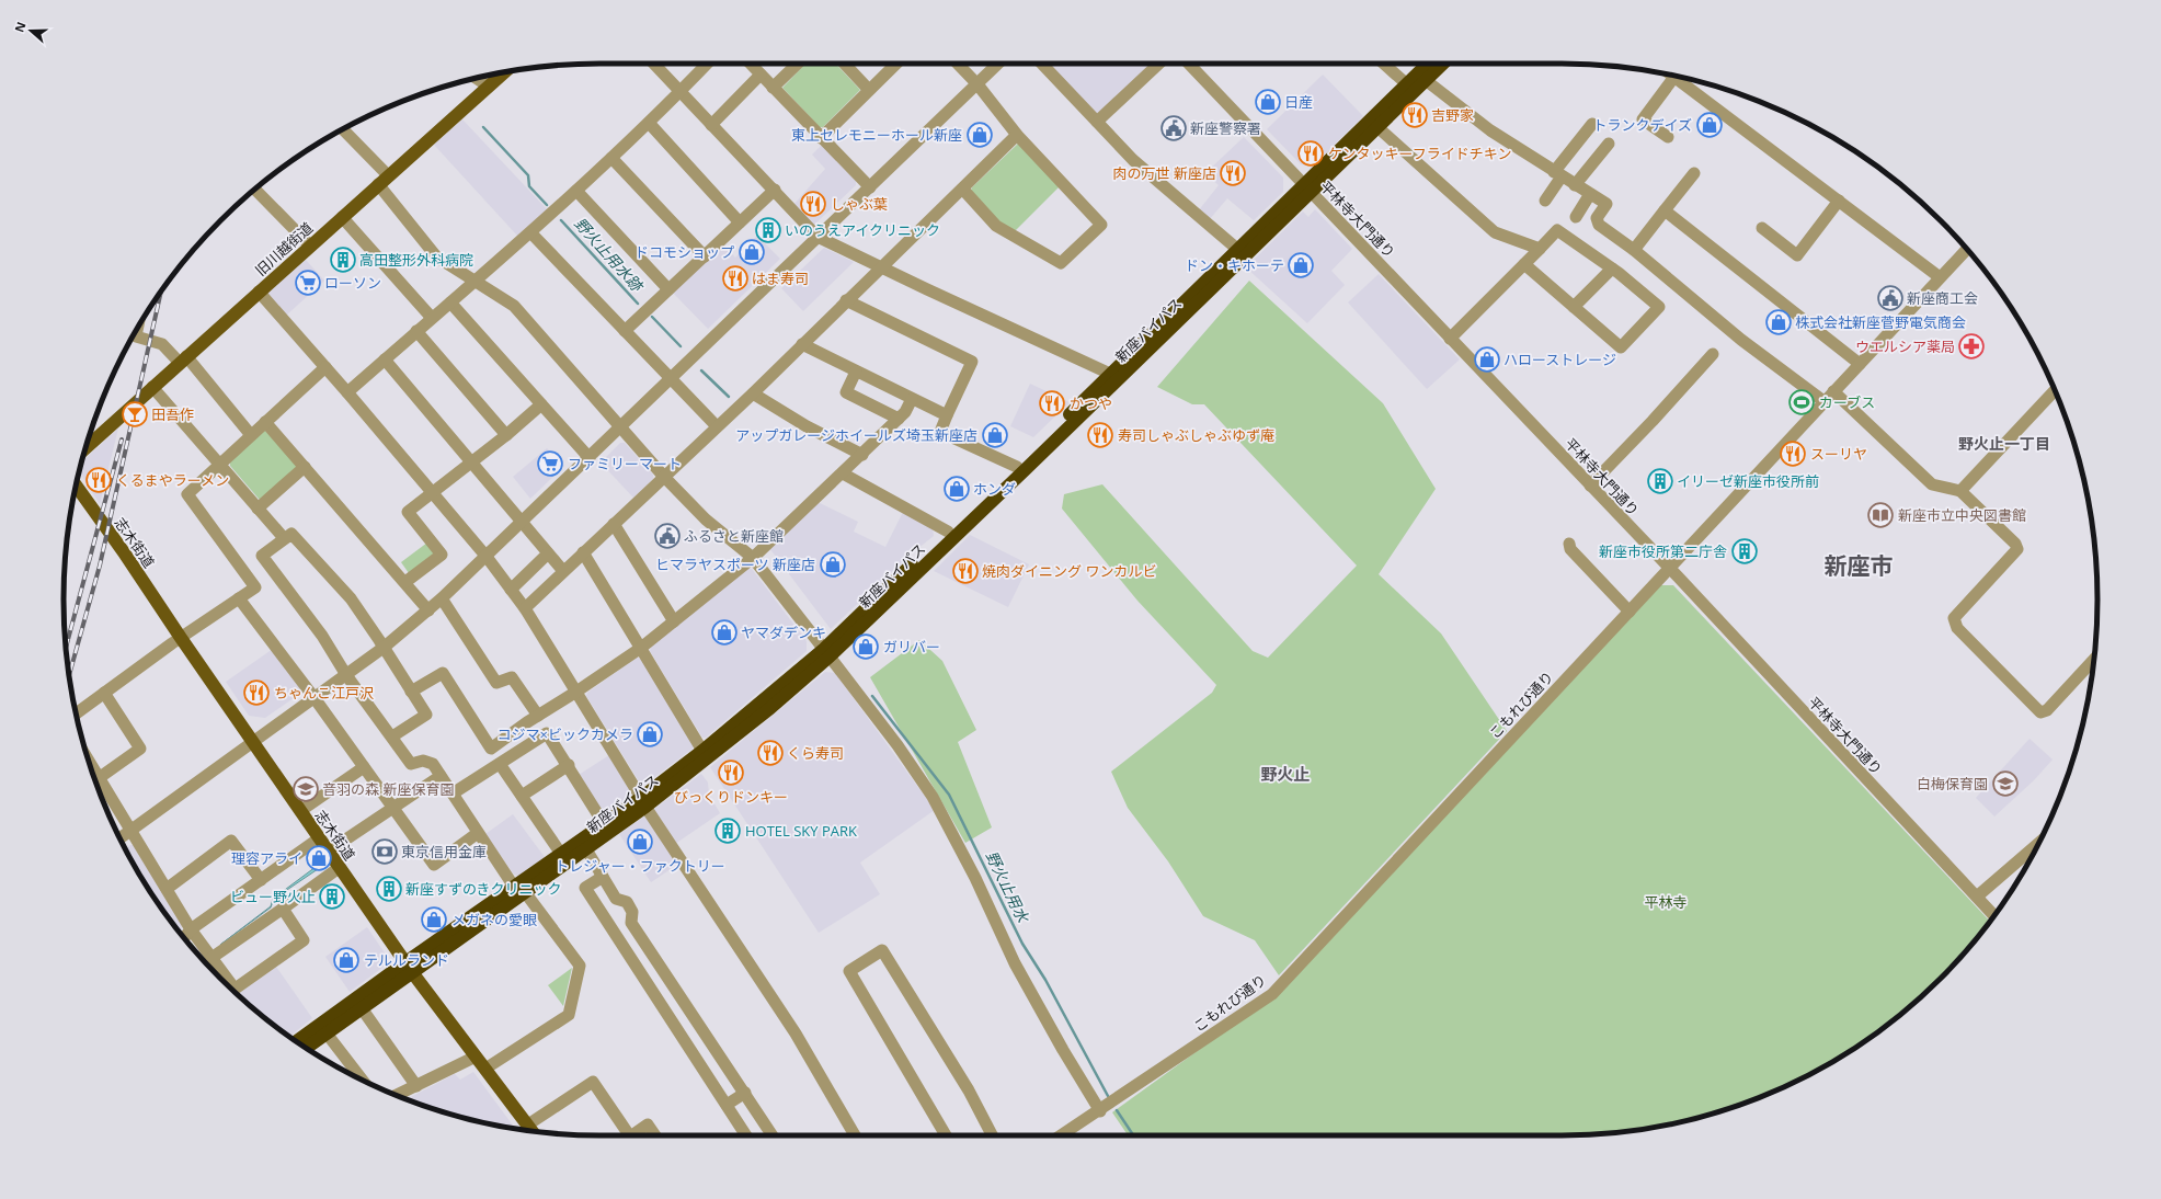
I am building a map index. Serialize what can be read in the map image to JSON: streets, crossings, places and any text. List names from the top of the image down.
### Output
{
  "streets": {
    "highway": ["新座バイパス"],
    "main road": ["旧川越街道", "志木街道"],
    "street": ["平林寺大門通り", "こもれび通り"]
  },
  "crossings": [
    ["平林寺大門通り", "新座バイパス"],
    ["平林寺大門通り", "こもれび通り"],
    ["新座バイパス", "志木街道"]
  ],
  "districts": ["野火止一丁目", "新座市", "野火止"],
  "water": ["野火止用水跡", "野火止用水"],
  "parks": ["平林寺"],
  "places": {
    "shop": [
      "日産",
      "トランクデイズ",
      "東上セレモニーホール新座",
      "ドコモショップ",
      "ドン・キホーテ",
      "株式会社新座菅野電気商会",
      "ハローストレージ",
      "アップガレージホイールズ埼玉新座店",
      "ホンダ",
      "ヒマラヤスポーツ 新座店",
      "ヤマダデンキ",
      "ガリバー",
      "コジマ×ビックカメラ",
      "トレジャー・ファクトリー",
      "理容アライ",
      "メガネの愛眼",
      "テルルランド"
    ],
    "restaurant": [
      "吉野家",
      "ケンタッキーフライドチキン",
      "肉の万世 新座店",
      "しゃぶ葉",
      "はま寿司",
      "かつや",
      "寿司しゃぶしゃぶゆず庵",
      "スーリヤ",
      "くるまやラーメン",
      "焼肉ダイニング ワンカルビ",
      "ちゃんこ江戸沢",
      "くら寿司",
      "びっくりドンキー"
    ],
    "public building": ["新座警察署", "新座商工会", "ふるさと新座館"],
    "building": [
      "いのうえアイクリニック",
      "高田整形外科病院",
      "イリーゼ新座市役所前",
      "新座市役所第二庁舎",
      "HOTEL SKY PARK",
      "新座すずのきクリニック",
      "ビュー野火止"
    ],
    "supermarket": ["ローソン", "ファミリーマート"],
    "pharmacy": ["ウエルシア薬局"],
    "sports": ["カーブス"],
    "bar": ["田吾作"],
    "library": ["新座市立中央図書館"],
    "school or university": ["白梅保育園", "音羽の森 新座保育園"],
    "bank": ["東京信用金庫"]
  },
  "north": "left"
}
